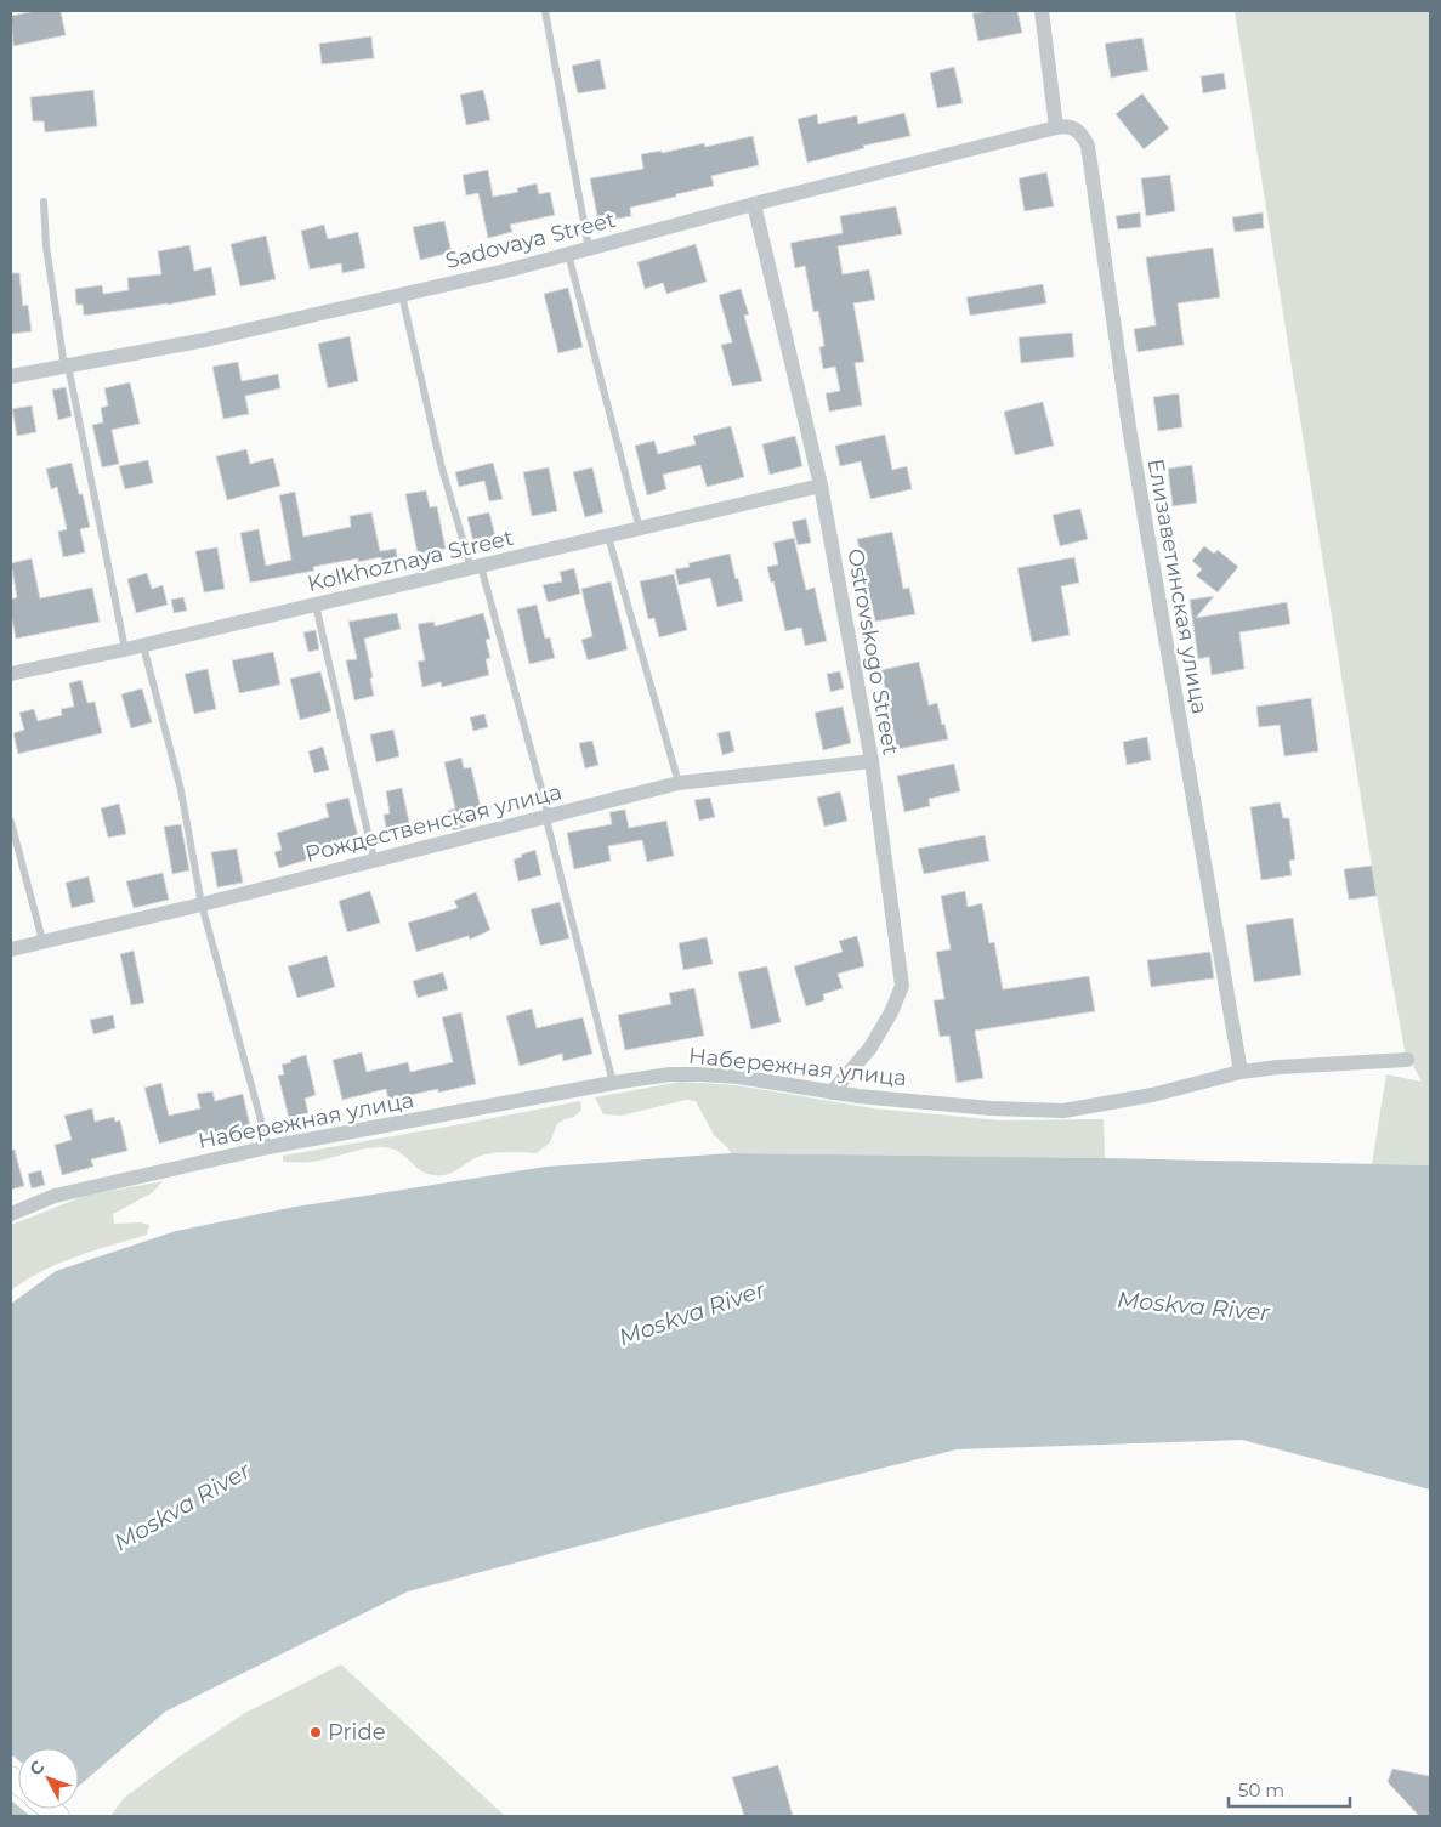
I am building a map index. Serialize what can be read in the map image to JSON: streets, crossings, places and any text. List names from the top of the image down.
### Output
{
  "streets": {
    "street": [
      "Sadovaya Street",
      "Kolkhoznaya Street",
      "Елизаветинская улица",
      "Ostrovskogo Street",
      "Рождественская улица",
      "Набережная улица"
    ]
  },
  "crossings": [
    ["Sadovaya Street", "Елизаветинская улица"],
    ["Sadovaya Street", "Ostrovskogo Street"],
    ["Kolkhoznaya Street", "Ostrovskogo Street"],
    ["Елизаветинская улица", "Набережная улица"],
    ["Ostrovskogo Street", "Рождественская улица"],
    ["Ostrovskogo Street", "Набережная улица"]
  ],
  "water": ["Moskva River"],
  "places": ["Pride"],
  "scale_bar": "50 m",
  "north": "top left"
}
